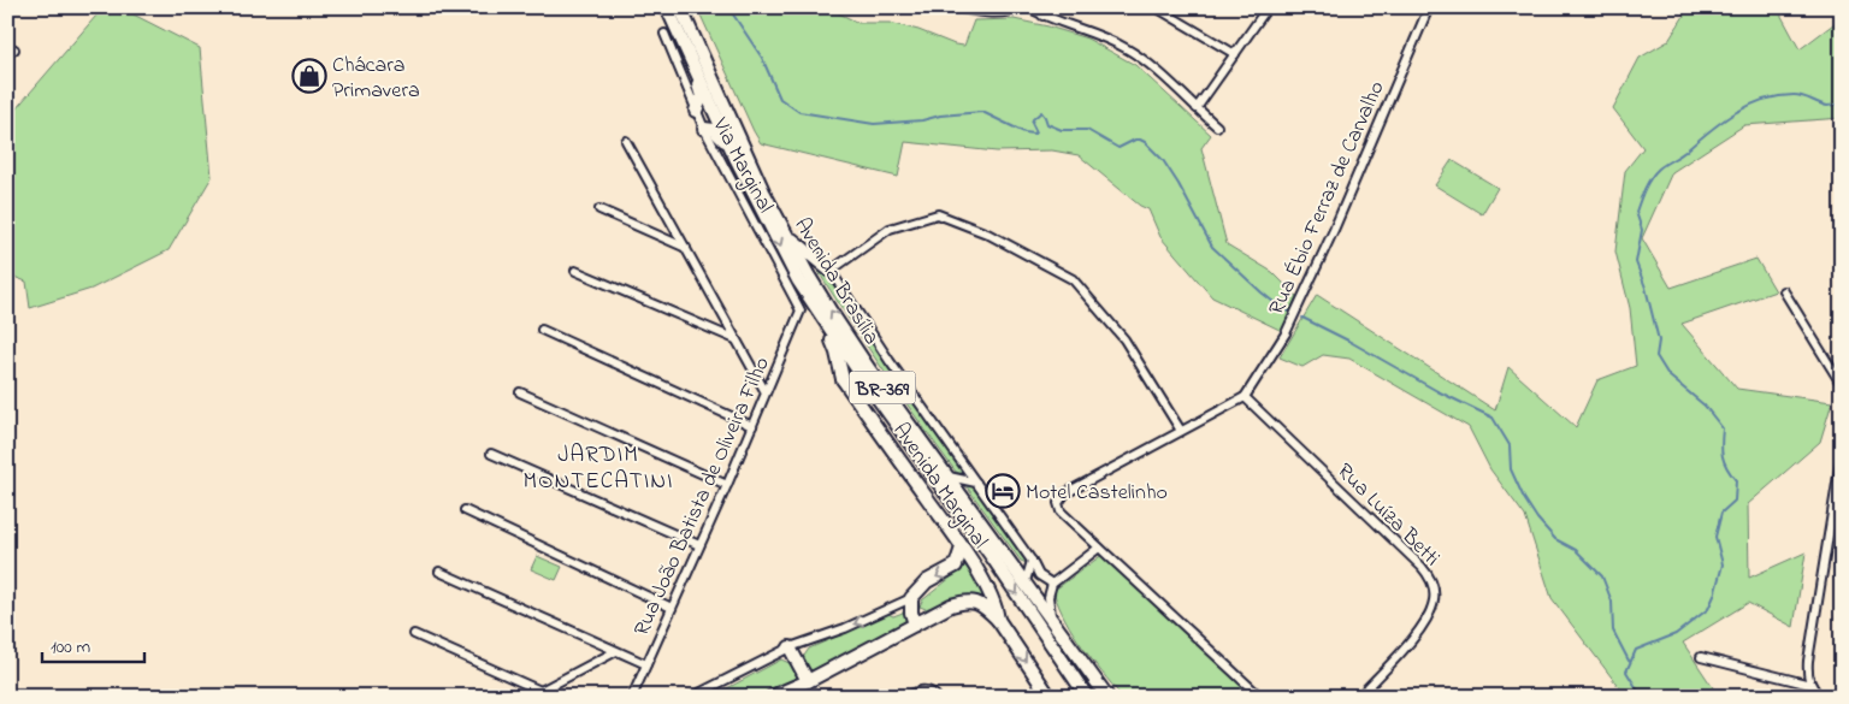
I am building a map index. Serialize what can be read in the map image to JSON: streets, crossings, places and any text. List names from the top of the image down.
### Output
{
  "streets": {
    "main road": ["Avenida Brasília", "BR-369", "Avenida Marginal"],
    "street": [
      "Via Marginal",
      "Rua Ébio Ferraz de Carvalho",
      "Rua João Batista de Oliveira Filho",
      "Rua Luíza Betti"
    ]
  },
  "crossings": [
    ["Via Marginal", "Rua João Batista de Oliveira Filho"],
    ["Rua Ébio Ferraz de Carvalho", "Rua Luíza Betti"],
    ["Avenida Brasília", "Avenida Marginal"]
  ],
  "districts": ["JARDIM MONTECATINI"],
  "places": {
    "shop": ["Chácara Primavera"],
    "hotel": ["Motel Castelinho"]
  },
  "scale_bar": "100 m"
}
